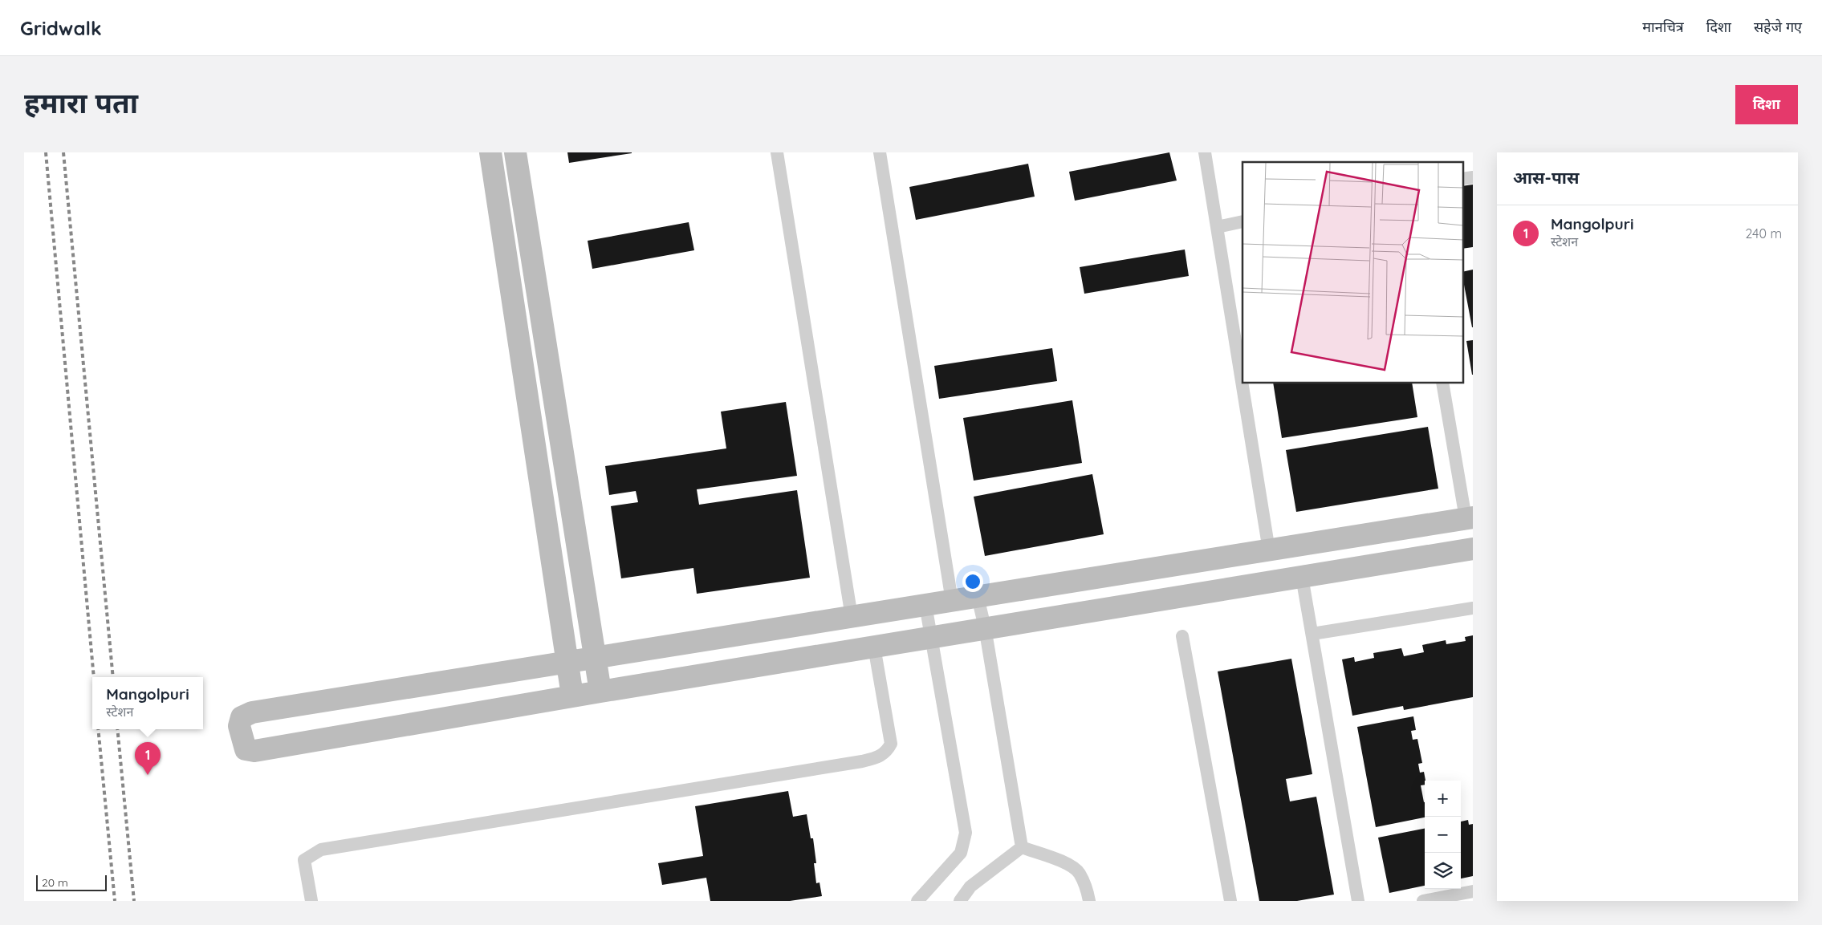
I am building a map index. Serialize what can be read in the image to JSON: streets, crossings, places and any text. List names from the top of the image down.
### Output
{
  "scale_bar": "20 m",
  "page": {
    "header": "Gridwalk",
    "nav": ["मानचित्र", "दिशा", "सहेजे गए"],
    "title": "हमारा पता",
    "buttons": "दिशा",
    "heading": "आस-पास",
    "list": [
      {
        "mark": "1",
        "name": "Mangolpuri",
        "note": "स्टेशन",
        "value": "240 m"
      }
    ],
    "popup": ["Mangolpuri", "स्टेशन"],
    "pins": "1",
    "map_buttons": ["+", "−"],
    "scale": "20 m"
  }
}
